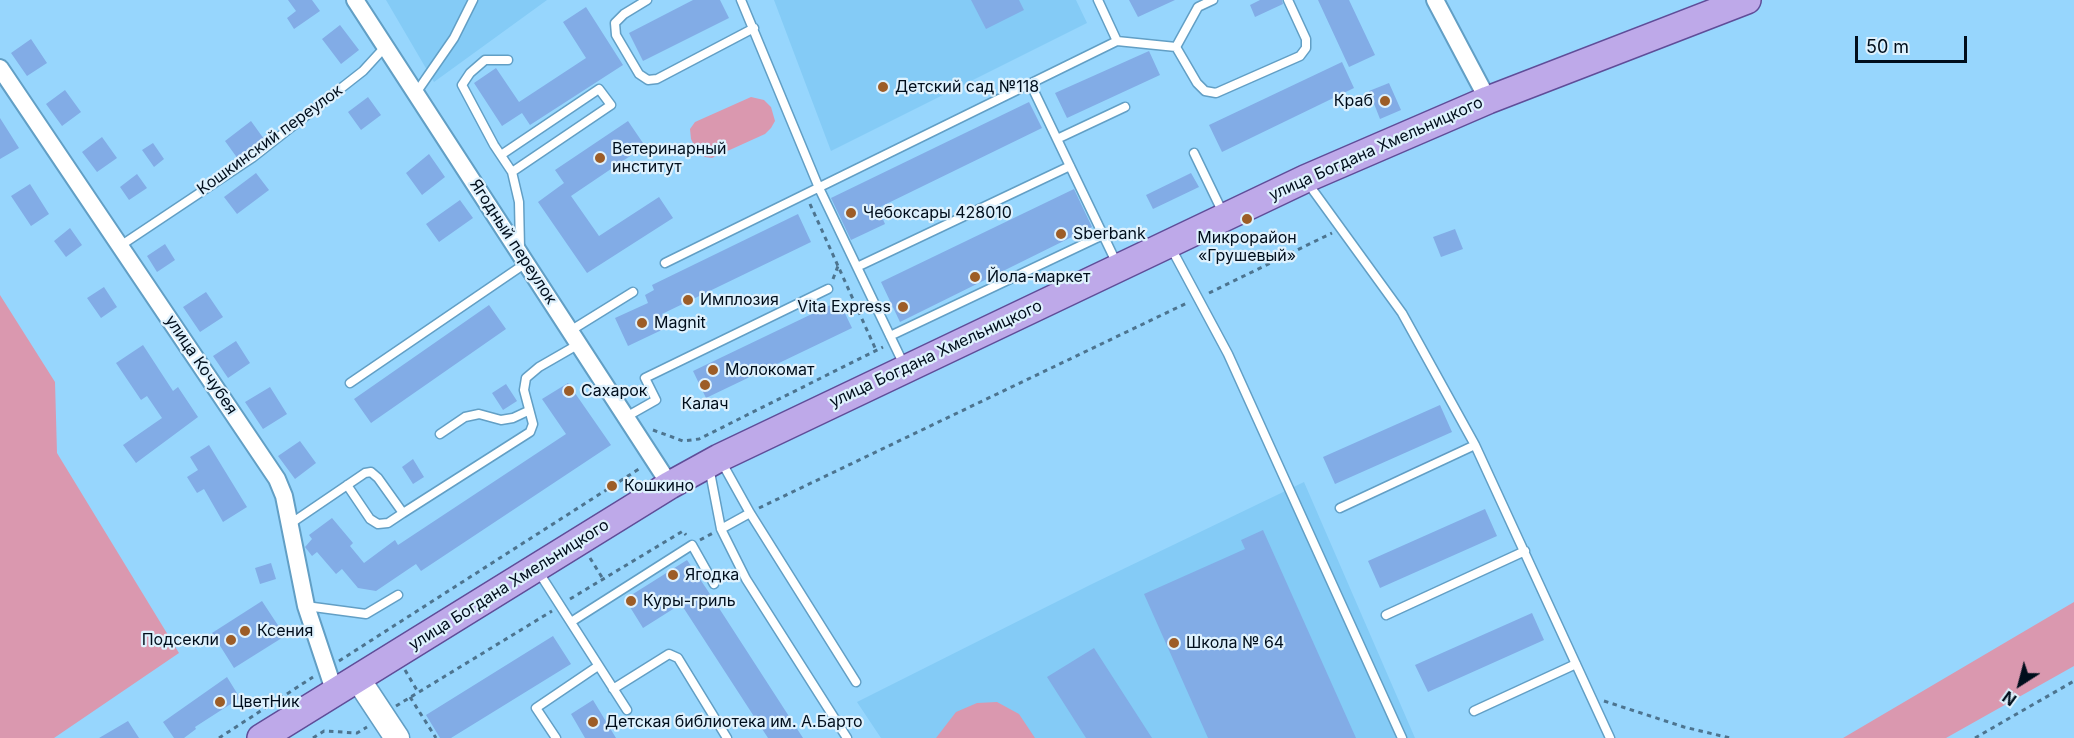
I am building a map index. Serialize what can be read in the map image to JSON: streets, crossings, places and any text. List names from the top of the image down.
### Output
{
  "streets": {
    "main road": ["улица Богдана Хмельницкого"],
    "street": ["Ягодный переулок", "улица Кочубея"],
    "lane": ["Кошкинский переулок"]
  },
  "crossings": [
    ["Кошкинский переулок", "Ягодный переулок"],
    ["Кошкинский переулок", "улица Кочубея"],
    ["улица Богдана Хмельницкого", "Ягодный переулок"],
    ["улица Богдана Хмельницкого", "улица Кочубея"]
  ],
  "places": [
    "Детский сад №118",
    "Краб",
    "Ветеринарный институт",
    "Чебоксары 428010",
    "Микрорайон «Грушевый»",
    "Sberbank",
    "Йола-маркет",
    "Имплозия",
    "Vita Express",
    "Magnit",
    "Молокомат",
    "Калач",
    "Сахарок",
    "Кошкино",
    "Ягодка",
    "Куры-гриль",
    "Ксения",
    "Подсекли",
    "Школа № 64",
    "ЦветНик",
    "Детская библиотека им. А.Барто"
  ],
  "scale_bar": "50 m",
  "north": "bottom left"
}
